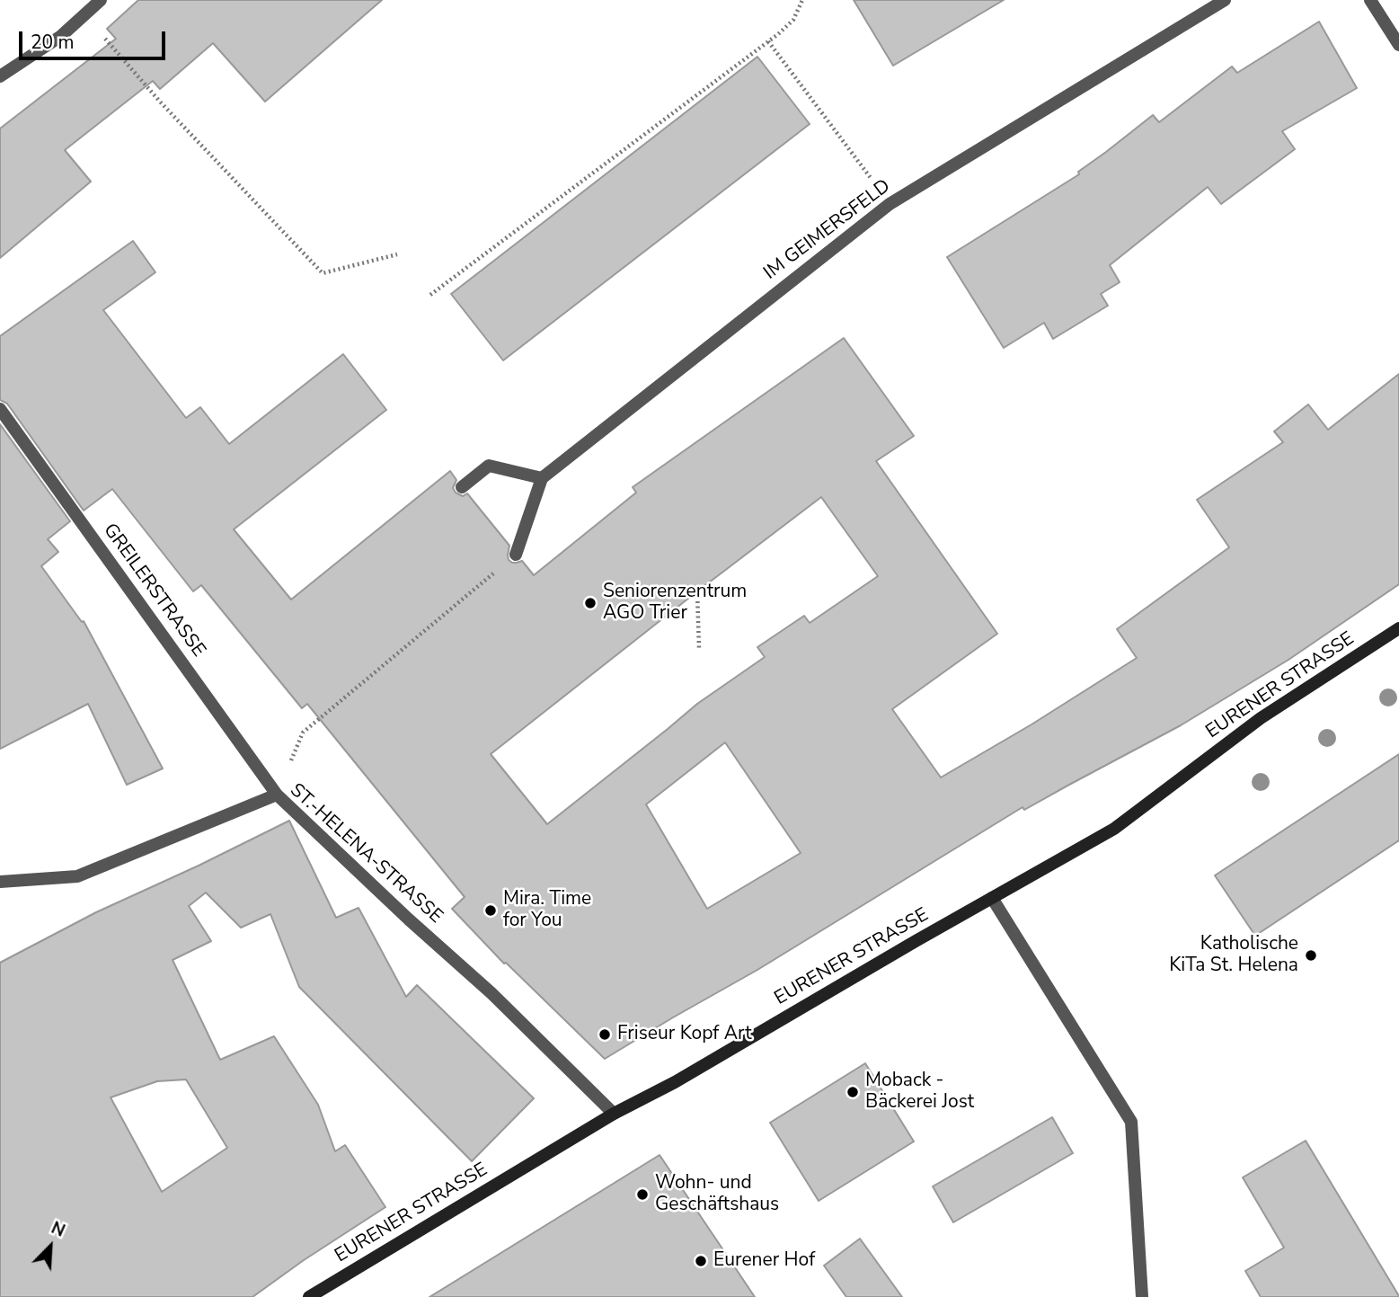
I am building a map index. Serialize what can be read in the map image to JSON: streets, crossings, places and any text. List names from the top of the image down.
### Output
{
  "streets": {
    "street": [
      "IM GEIMERSFELD",
      "GREILERSTRASSE",
      "EURENER STRASSE",
      "ST.-HELENA-STRASSE"
    ]
  },
  "crossings": [
    ["GREILERSTRASSE", "ST.-HELENA-STRASSE"],
    ["EURENER STRASSE", "ST.-HELENA-STRASSE"]
  ],
  "places": [
    "Seniorenzentrum AGO Trier",
    "Mira. Time for You",
    "Katholische KiTa St. Helena",
    "Friseur Kopf Art",
    "Moback - Bäckerei Jost",
    "Wohn- und Geschäftshaus",
    "Eurener Hof"
  ],
  "scale_bar": "20 m",
  "north": "top right"
}
